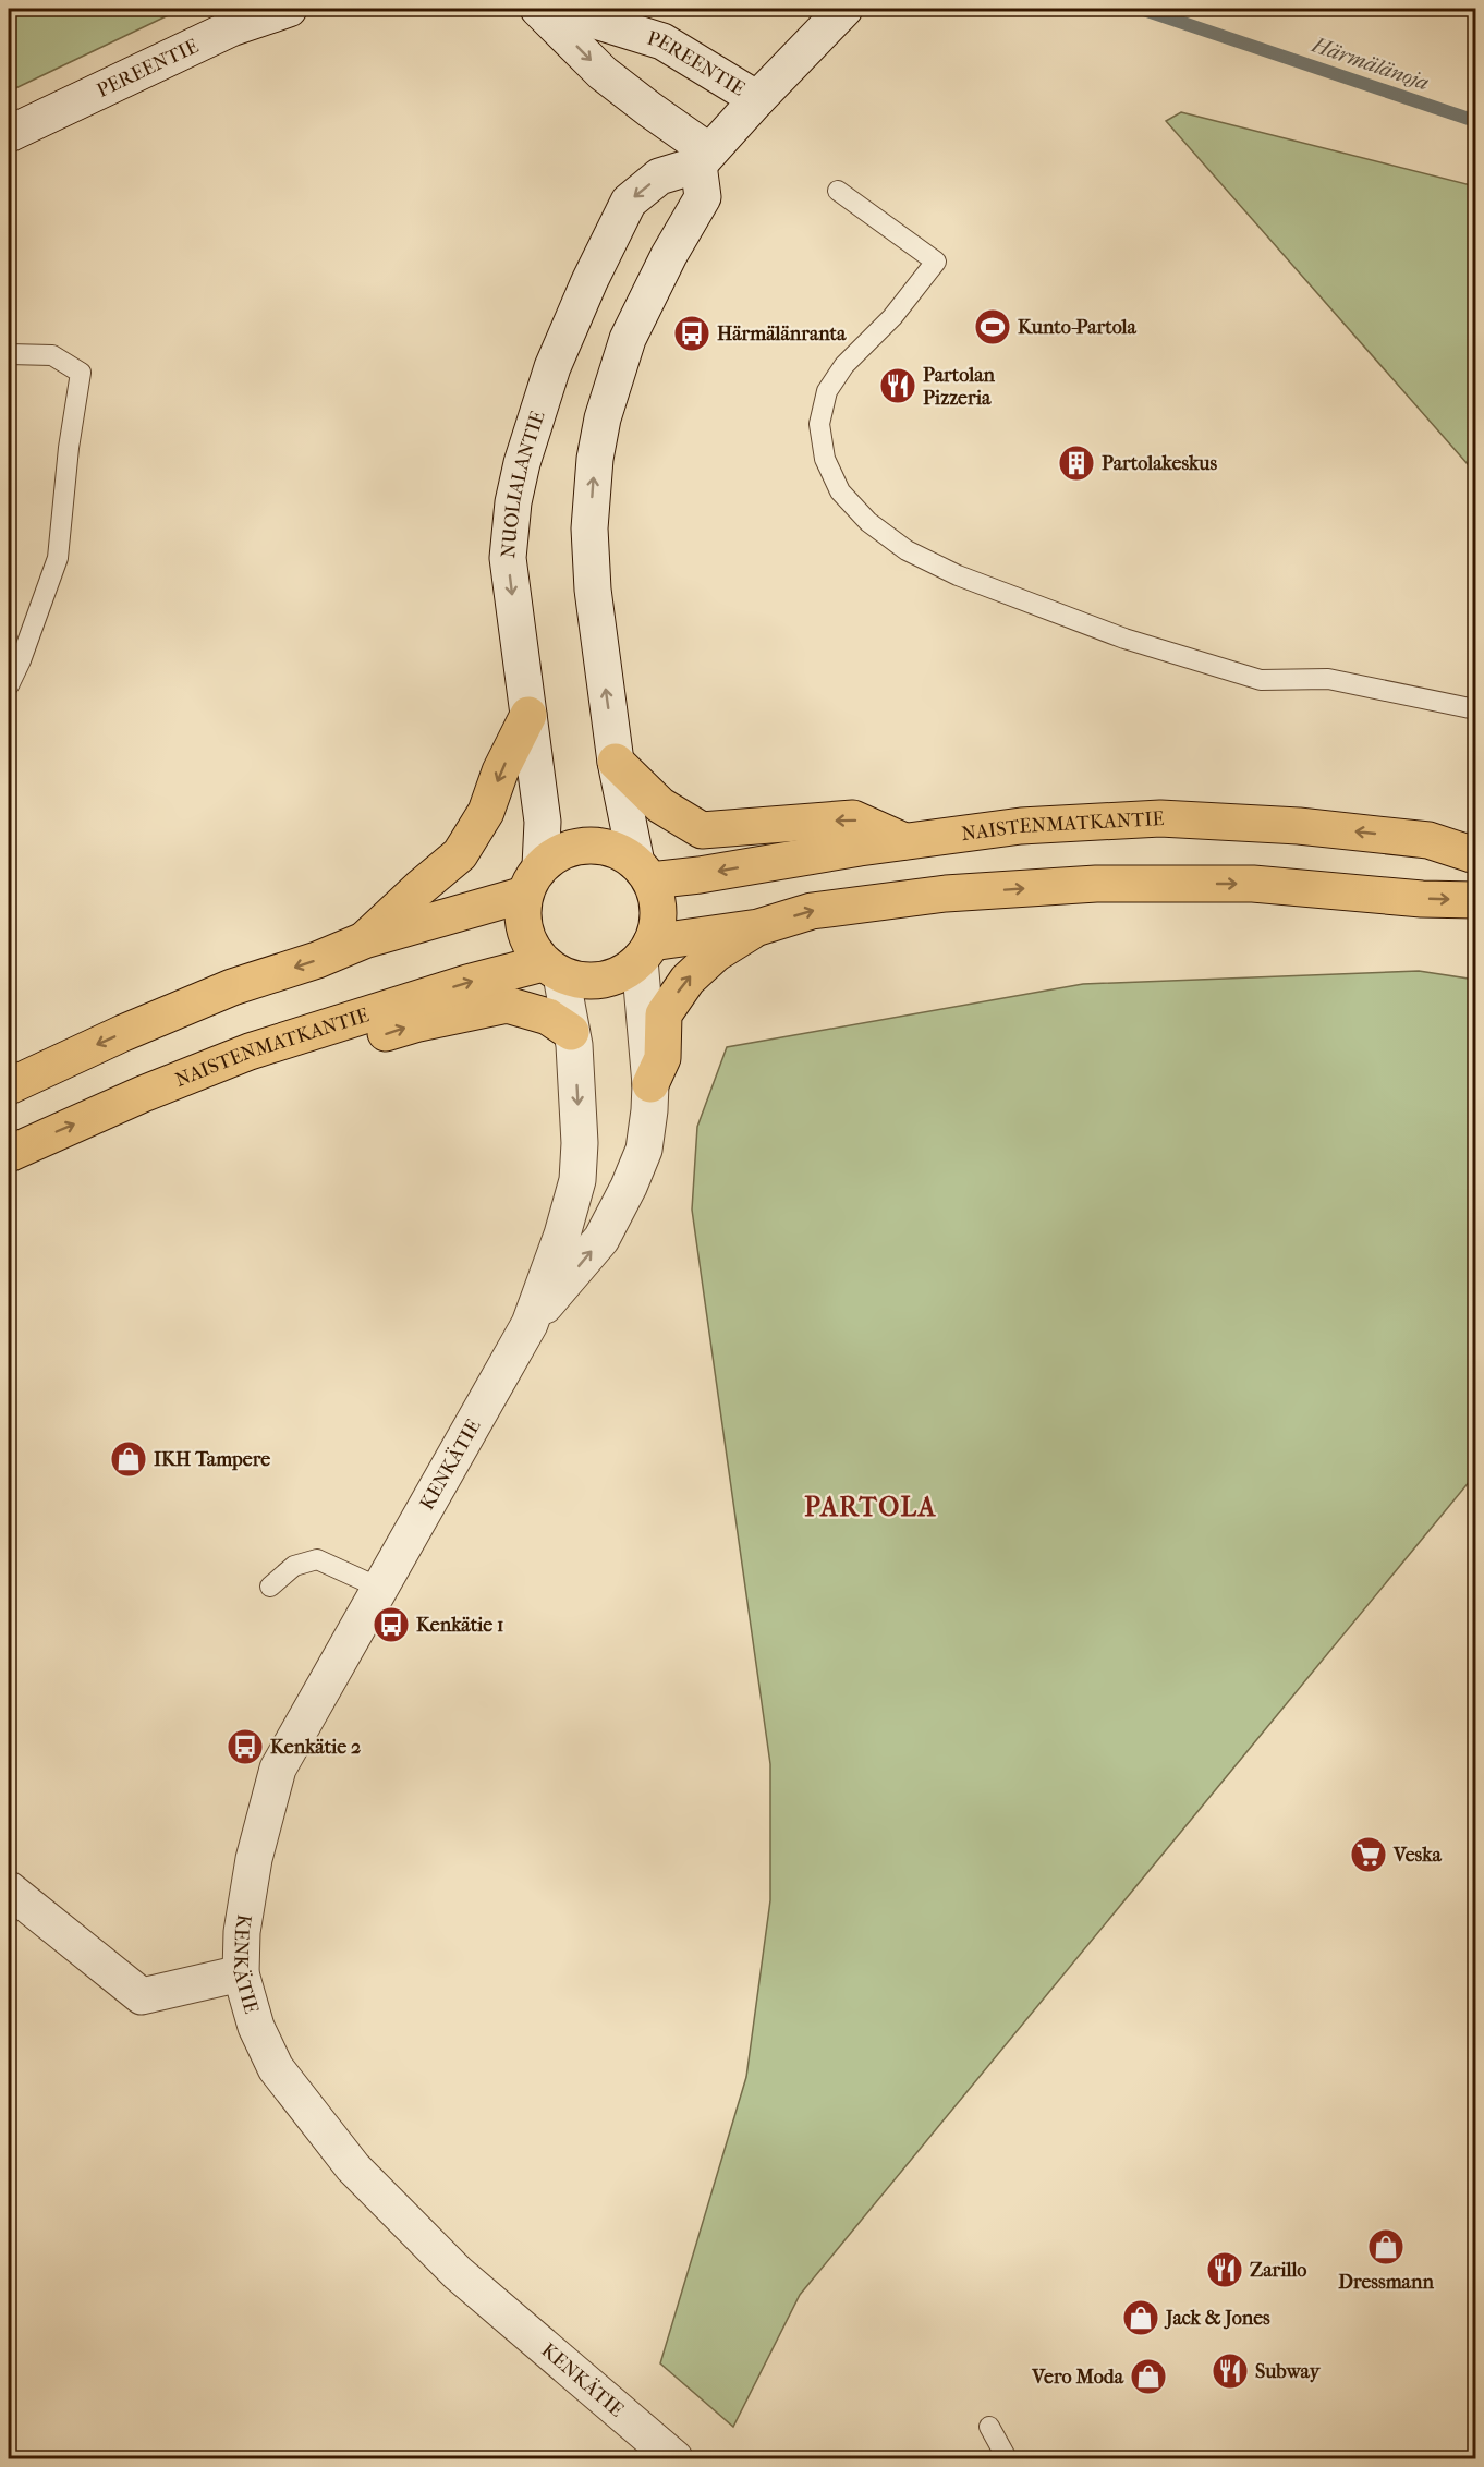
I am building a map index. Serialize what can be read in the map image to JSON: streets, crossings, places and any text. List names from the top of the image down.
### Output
{
  "streets": {
    "main road": ["NAISTENMATKANTIE"],
    "street": ["PEREENTIE", "NUOLIALANTIE", "KENKÄTIE"]
  },
  "crossings": [
    ["NUOLIALANTIE", "NAISTENMATKANTIE"],
    ["NUOLIALANTIE", "KENKÄTIE"],
    ["NAISTENMATKANTIE", "KENKÄTIE"]
  ],
  "districts": ["PARTOLA"],
  "water": ["Härmälänoja"],
  "places": {
    "sports": ["Kunto-Partola"],
    "bus stop": ["Härmälänranta", "Kenkätie 1", "Kenkätie 2"],
    "restaurant": ["Partolan Pizzeria", "Zarillo", "Subway"],
    "building": ["Partolakeskus"],
    "shop": [
      "IKH Tampere",
      "Dressmann",
      "Jack & Jones",
      "Vero Moda"
    ],
    "supermarket": ["Veska"]
  }
}
